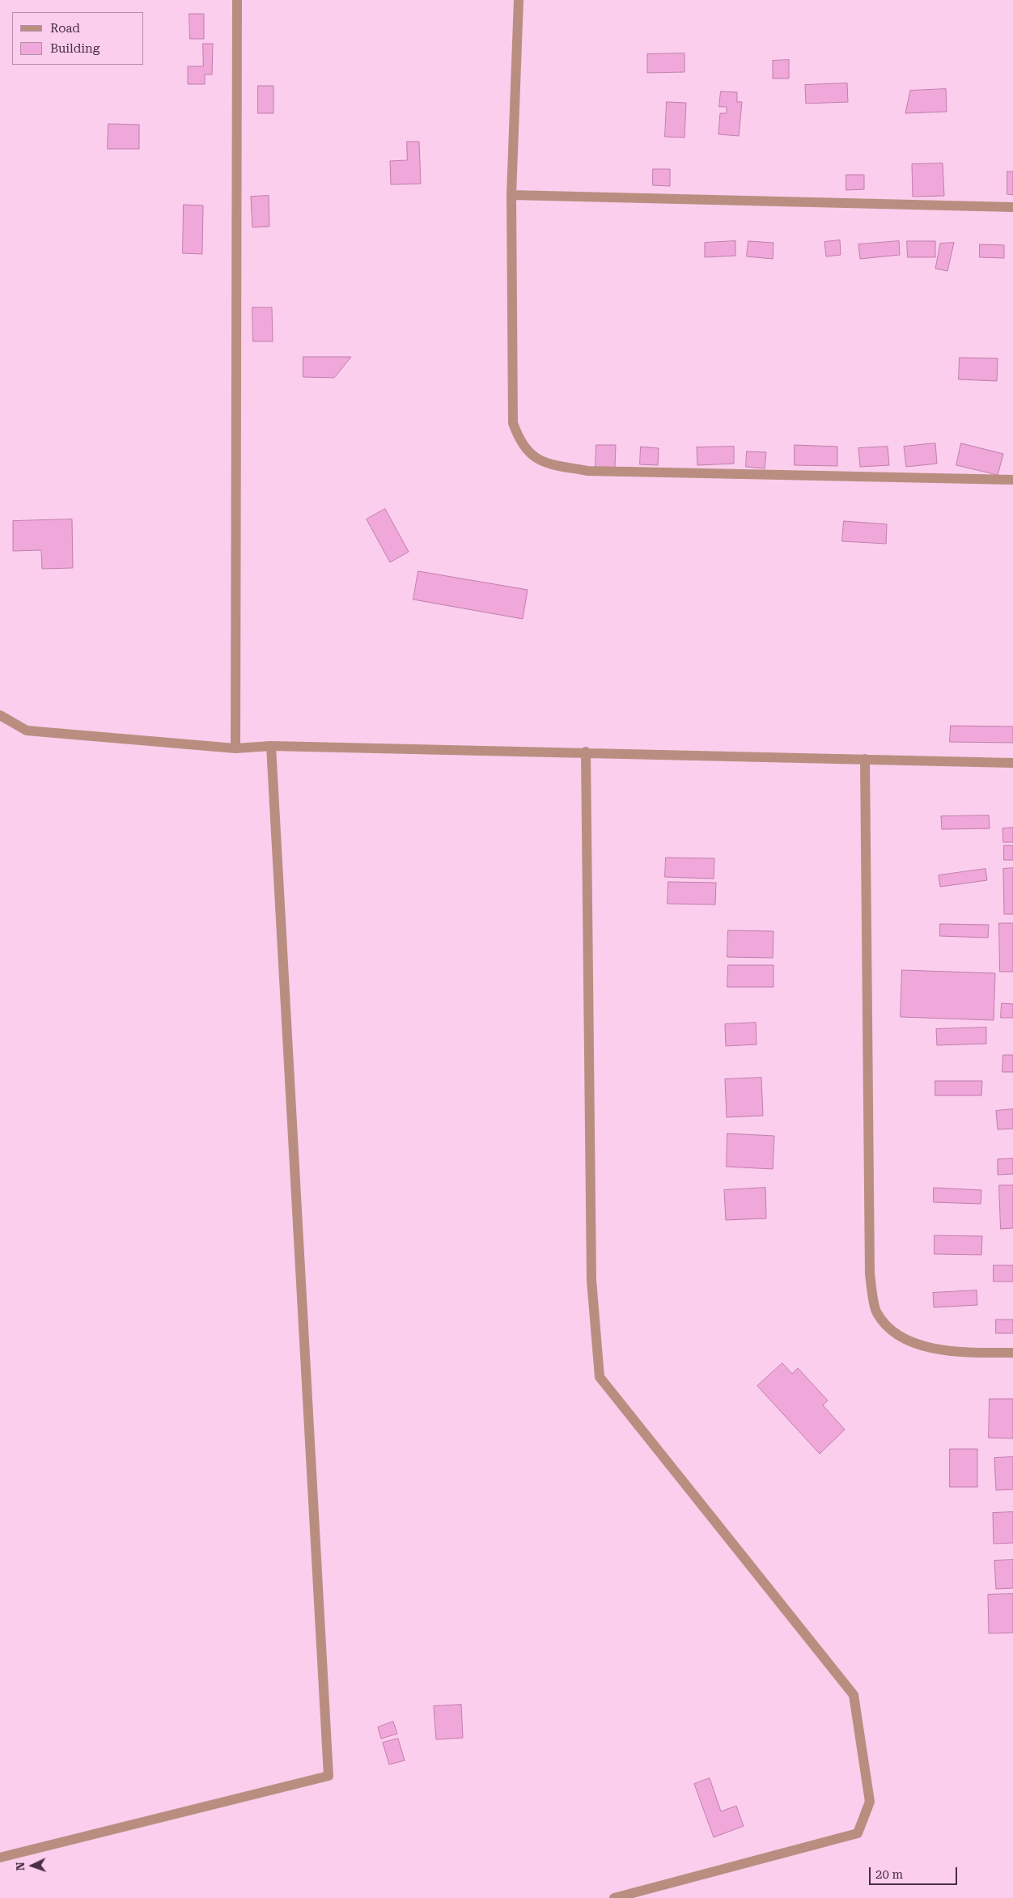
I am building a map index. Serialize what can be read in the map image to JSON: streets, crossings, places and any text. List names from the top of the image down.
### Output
{
  "legend": ["Road", "Building"],
  "scale_bar": "20 m",
  "north": "left"
}
